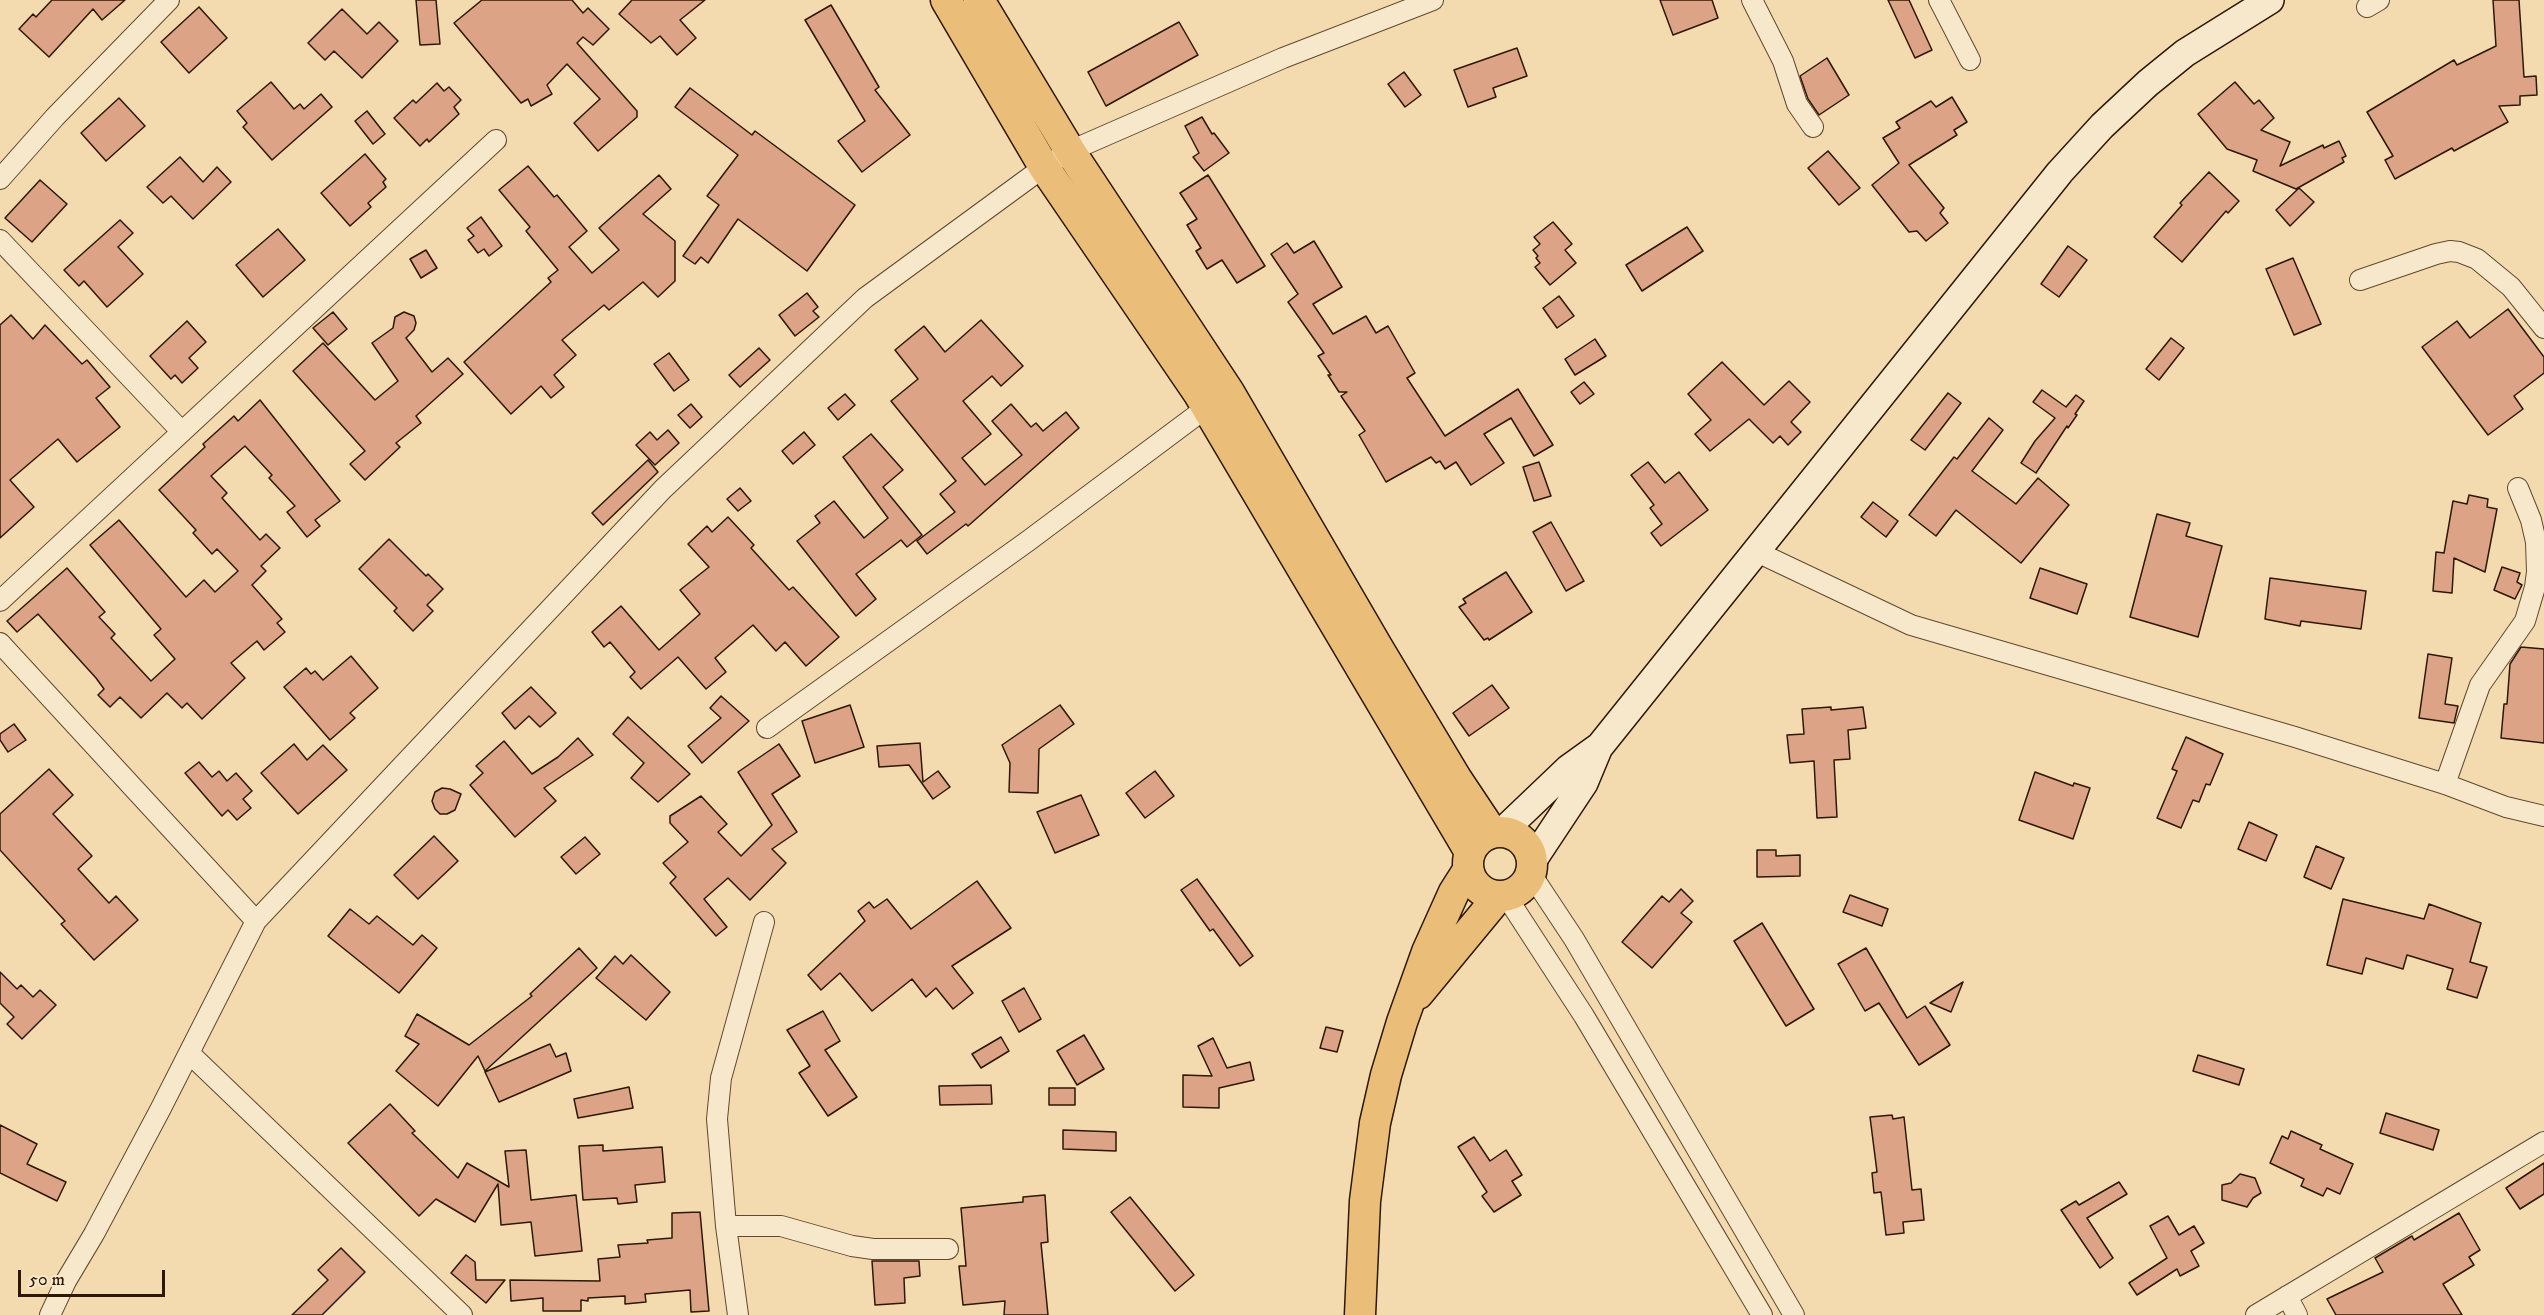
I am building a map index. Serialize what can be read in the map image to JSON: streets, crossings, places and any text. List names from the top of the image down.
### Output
{
  "scale_bar": "50 m"
}
